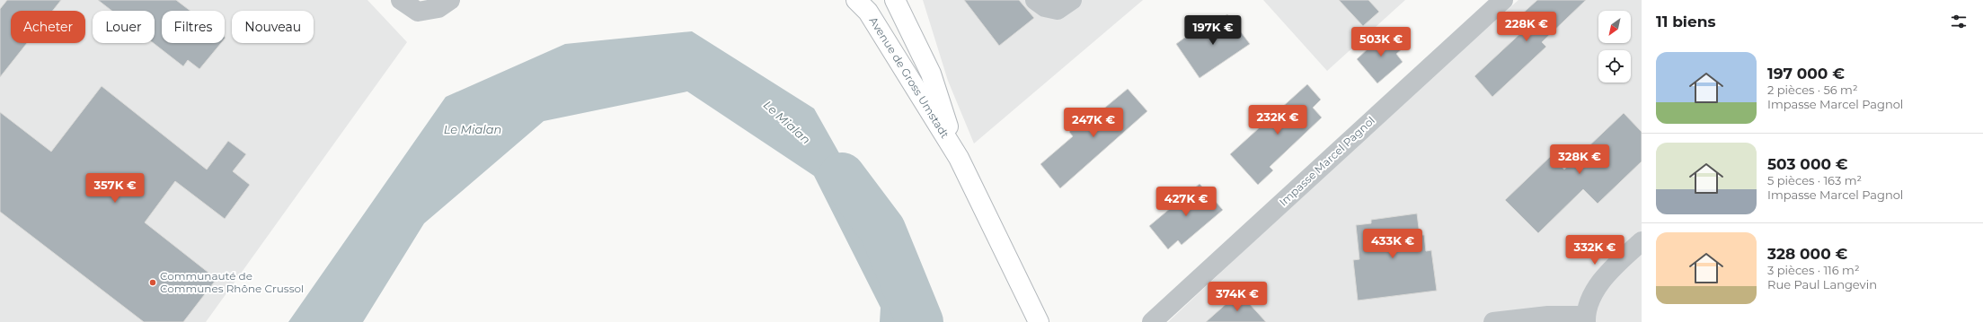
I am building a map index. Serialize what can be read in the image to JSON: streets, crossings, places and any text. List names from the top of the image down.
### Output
{
  "streets": {
    "main road": ["Avenue de Gross Umstadt"],
    "street": ["Impasse Marcel Pagnol"]
  },
  "water": ["Le Mialan"],
  "places": ["Communauté de Communes Rhône Crussol"],
  "north": "bottom left",
  "page": {
    "heading": "11 biens",
    "chip": [
      "Acheter",
      "Louer",
      "Filtres",
      "Nouveau"
    ],
    "price": [
      "228K €",
      "197K €",
      "503K €",
      "232K €",
      "247K €",
      "328K €",
      "357K €",
      "427K €",
      "433K €",
      "332K €",
      "374K €"
    ],
    "list": [
      {
        "name": "197 000 €",
        "note": "2 pièces · 56 m² · Impasse Marcel Pagnol"
      },
      {
        "name": "503 000 €",
        "note": "5 pièces · 163 m² · Impasse Marcel Pagnol"
      },
      {
        "name": "328 000 €",
        "note": "3 pièces · 116 m² · Rue Paul Langevin"
      }
    ]
  }
}
